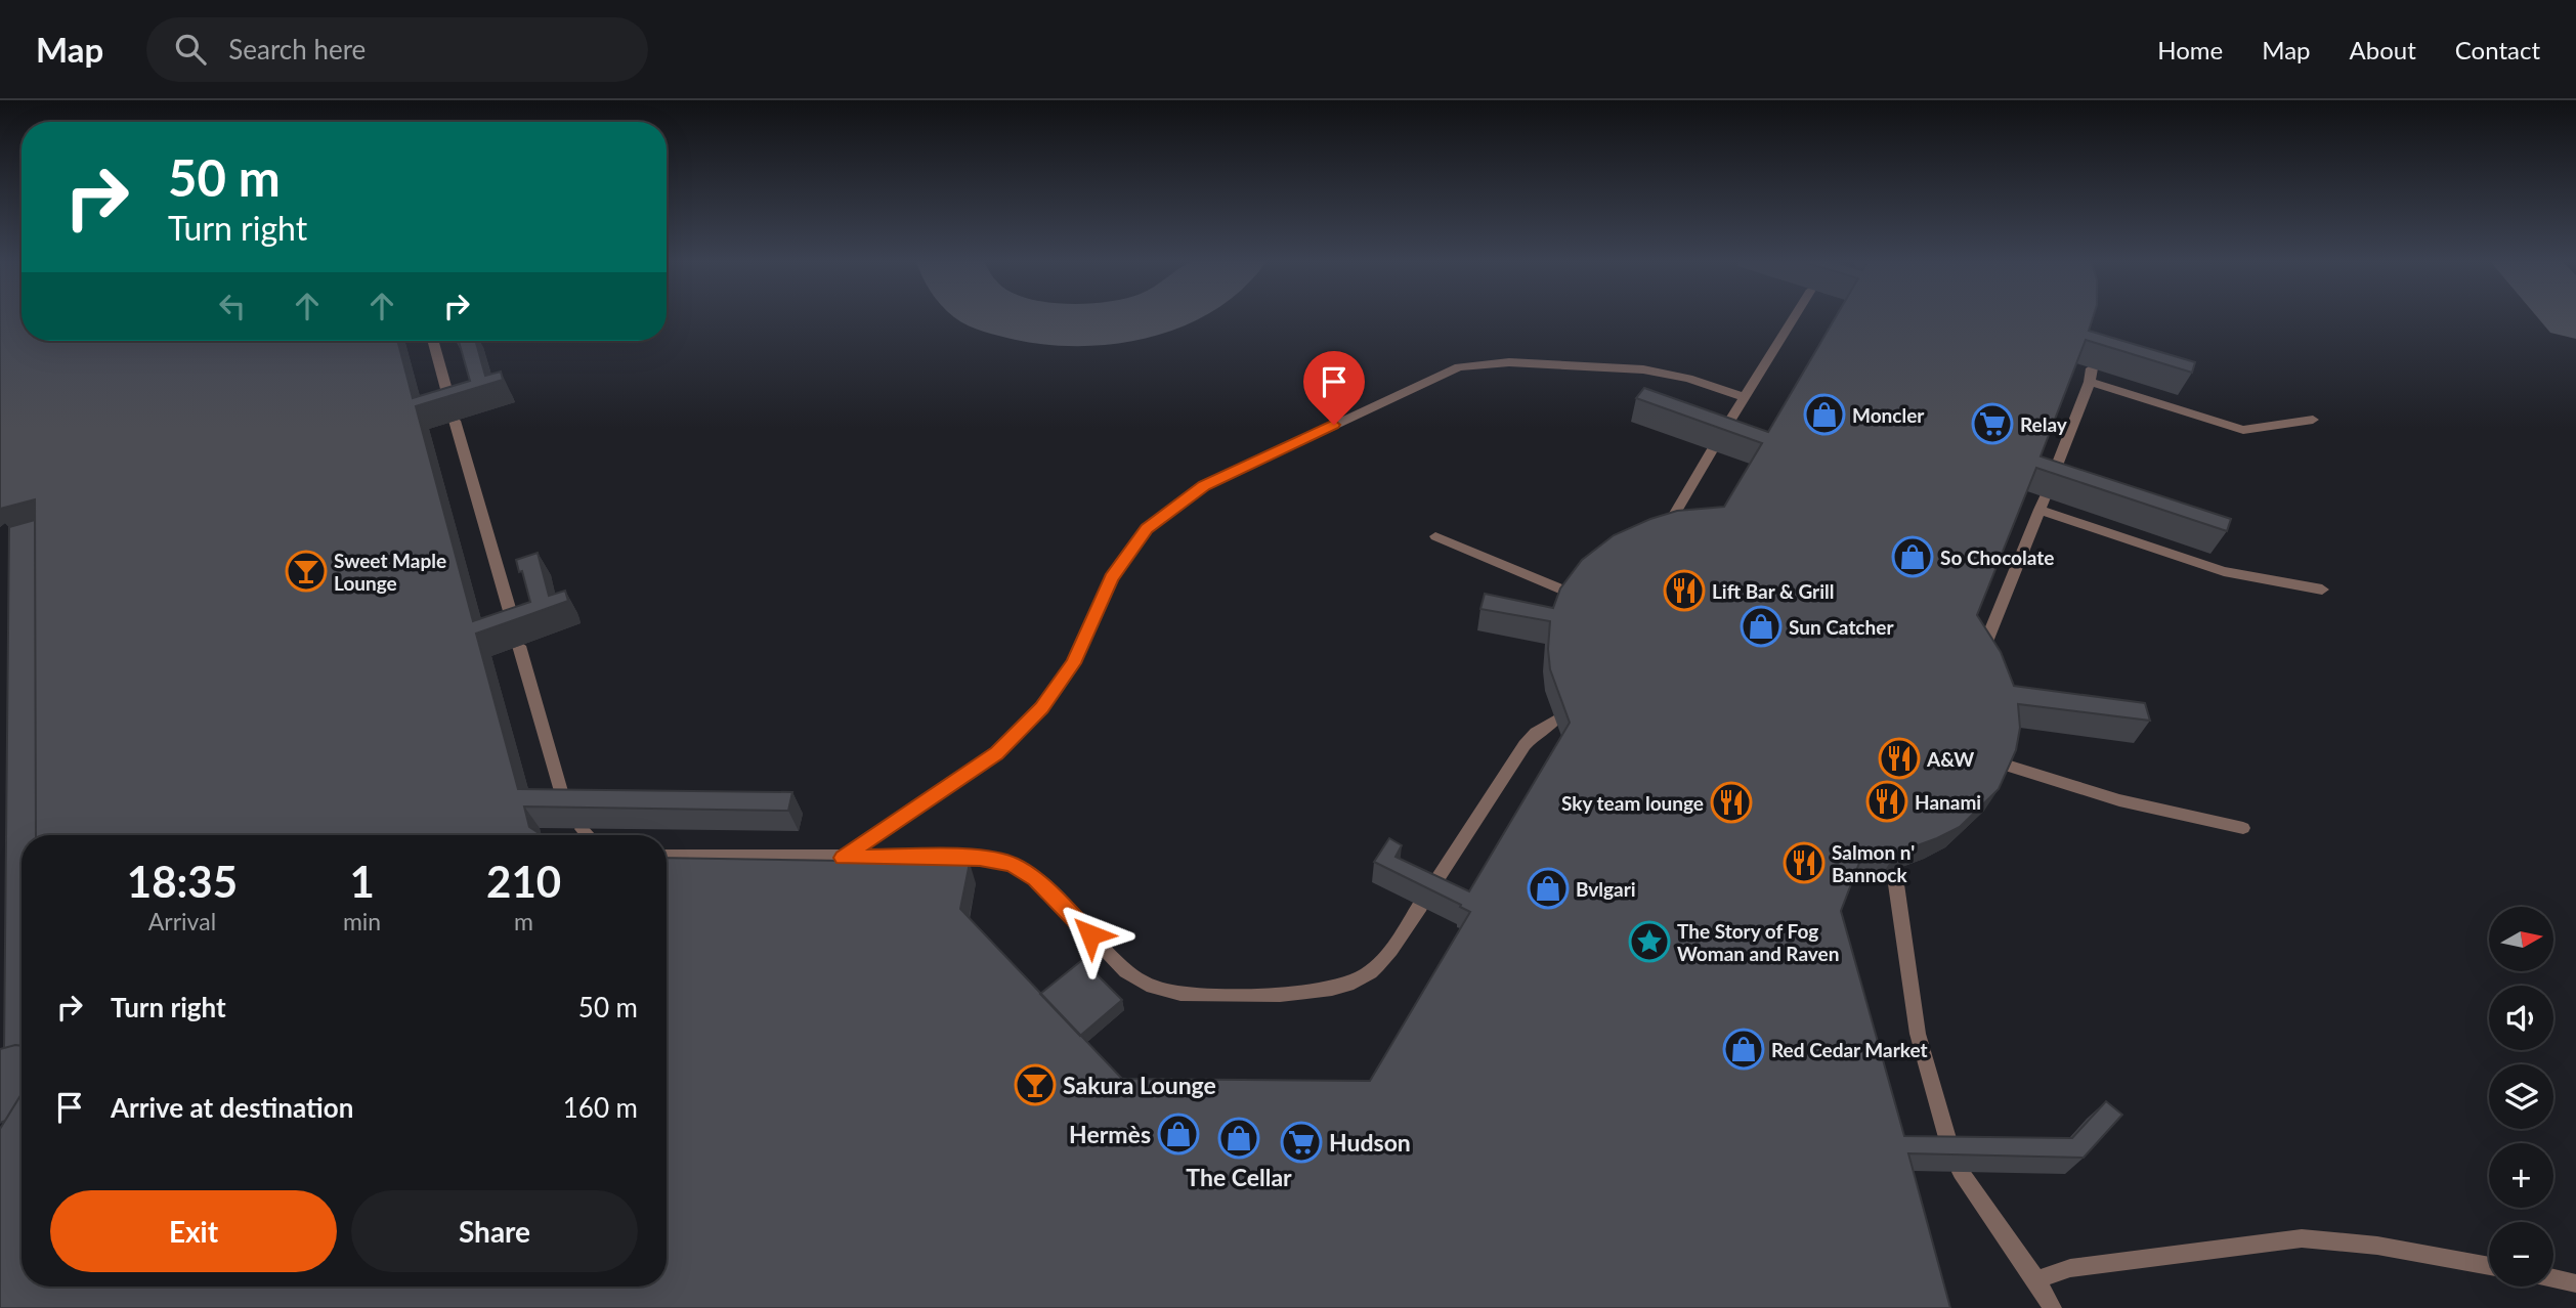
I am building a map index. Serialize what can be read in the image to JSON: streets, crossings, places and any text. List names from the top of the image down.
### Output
{
  "places": {
    "shop": [
      "Moncler",
      "So Chocolate",
      "Sun Catcher",
      "Bvlgari",
      "Red Cedar Market",
      "Hermès",
      "The Cellar"
    ],
    "supermarket": ["Relay", "Hudson"],
    "bar": ["Sweet Maple Lounge", "Sakura Lounge"],
    "restaurant": [
      "Lift Bar & Grill",
      "A&W",
      "Hanami",
      "Sky team lounge",
      "Salmon n' Bannock"
    ],
    "place": ["The Story of Fog Woman and Raven"]
  },
  "north": "right",
  "page": {
    "header": "Map",
    "search": "Search here",
    "nav": [
      "Home",
      "Map",
      "About",
      "Contact"
    ],
    "turn": ["50 m", "Turn right"],
    "eta": [
      "18:35",
      "Arrival",
      "1",
      "min",
      "210",
      "m"
    ],
    "map_buttons": ["+", "−"],
    "list": [
      {
        "name": "Turn right",
        "value": "50 m"
      },
      {
        "name": "Arrive at destination",
        "value": "160 m"
      }
    ],
    "buttons": ["Exit", "Share"]
  }
}
